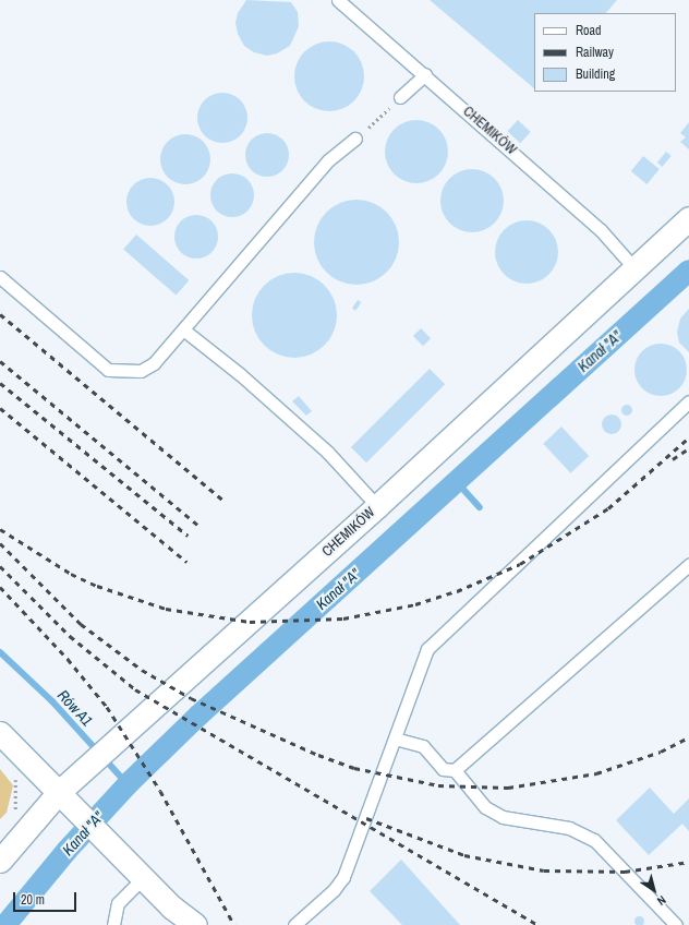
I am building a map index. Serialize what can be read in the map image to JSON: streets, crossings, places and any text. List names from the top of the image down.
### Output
{
  "streets": {
    "street": ["CHEMIKÓW"]
  },
  "water": ["Kanał \"A\"", "Rów A1"],
  "legend": ["Road", "Railway", "Building"],
  "scale_bar": "20 m",
  "north": "bottom right"
}
